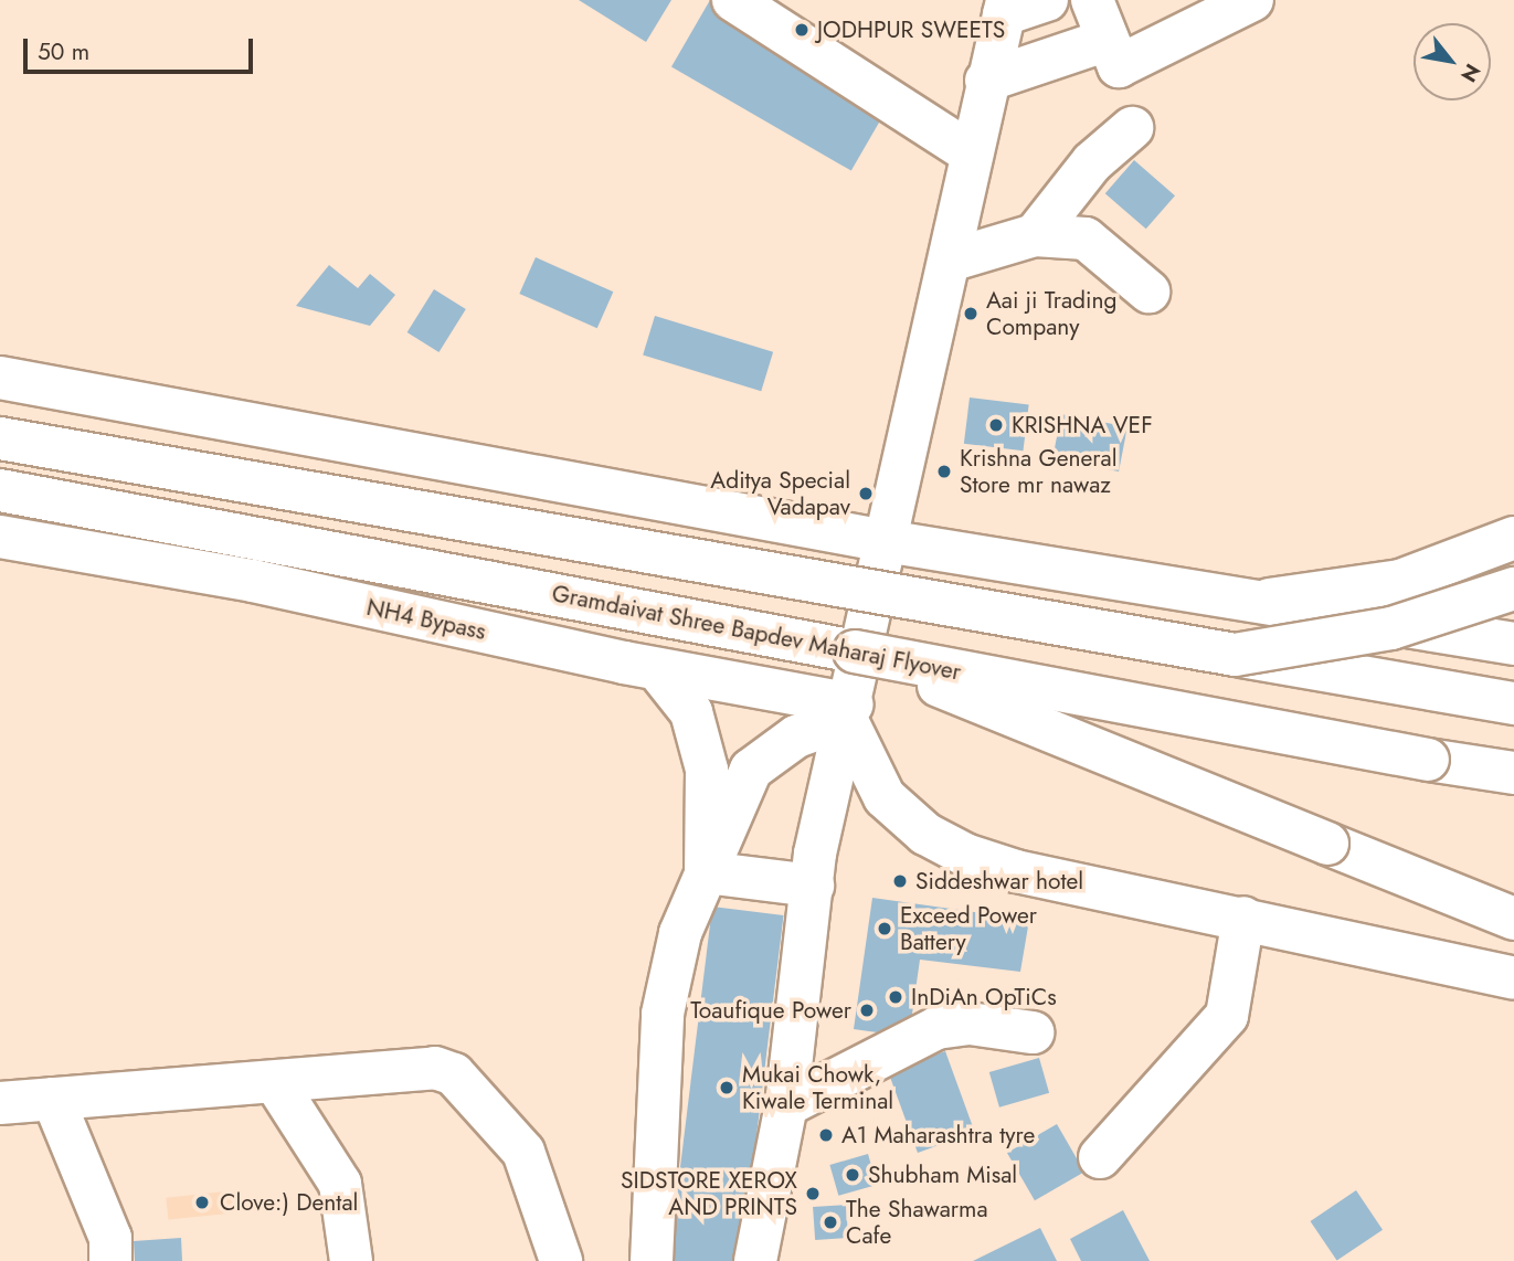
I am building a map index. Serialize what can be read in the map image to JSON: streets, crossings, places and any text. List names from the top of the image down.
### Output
{
  "streets": {
    "main road": ["NH4 Bypass", "Gramdaivat Shree Bapdev Maharaj Flyover"]
  },
  "places": [
    "JODHPUR SWEETS",
    "Aai ji Trading Company",
    "KRISHNA VEF",
    "Krishna General Store mr nawaz",
    "Aditya Special Vadapav",
    "Siddeshwar hotel",
    "Exceed Power Battery",
    "InDiAn OpTiCs",
    "Toaufique Power",
    "Mukai Chowk, Kiwale Terminal",
    "A1 Maharashtra tyre",
    "Shubham Misal",
    "SIDSTORE XEROX AND PRINTS",
    "Clove:) Dental",
    "The Shawarma Cafe"
  ],
  "scale_bar": "50 m",
  "north": "bottom right"
}
